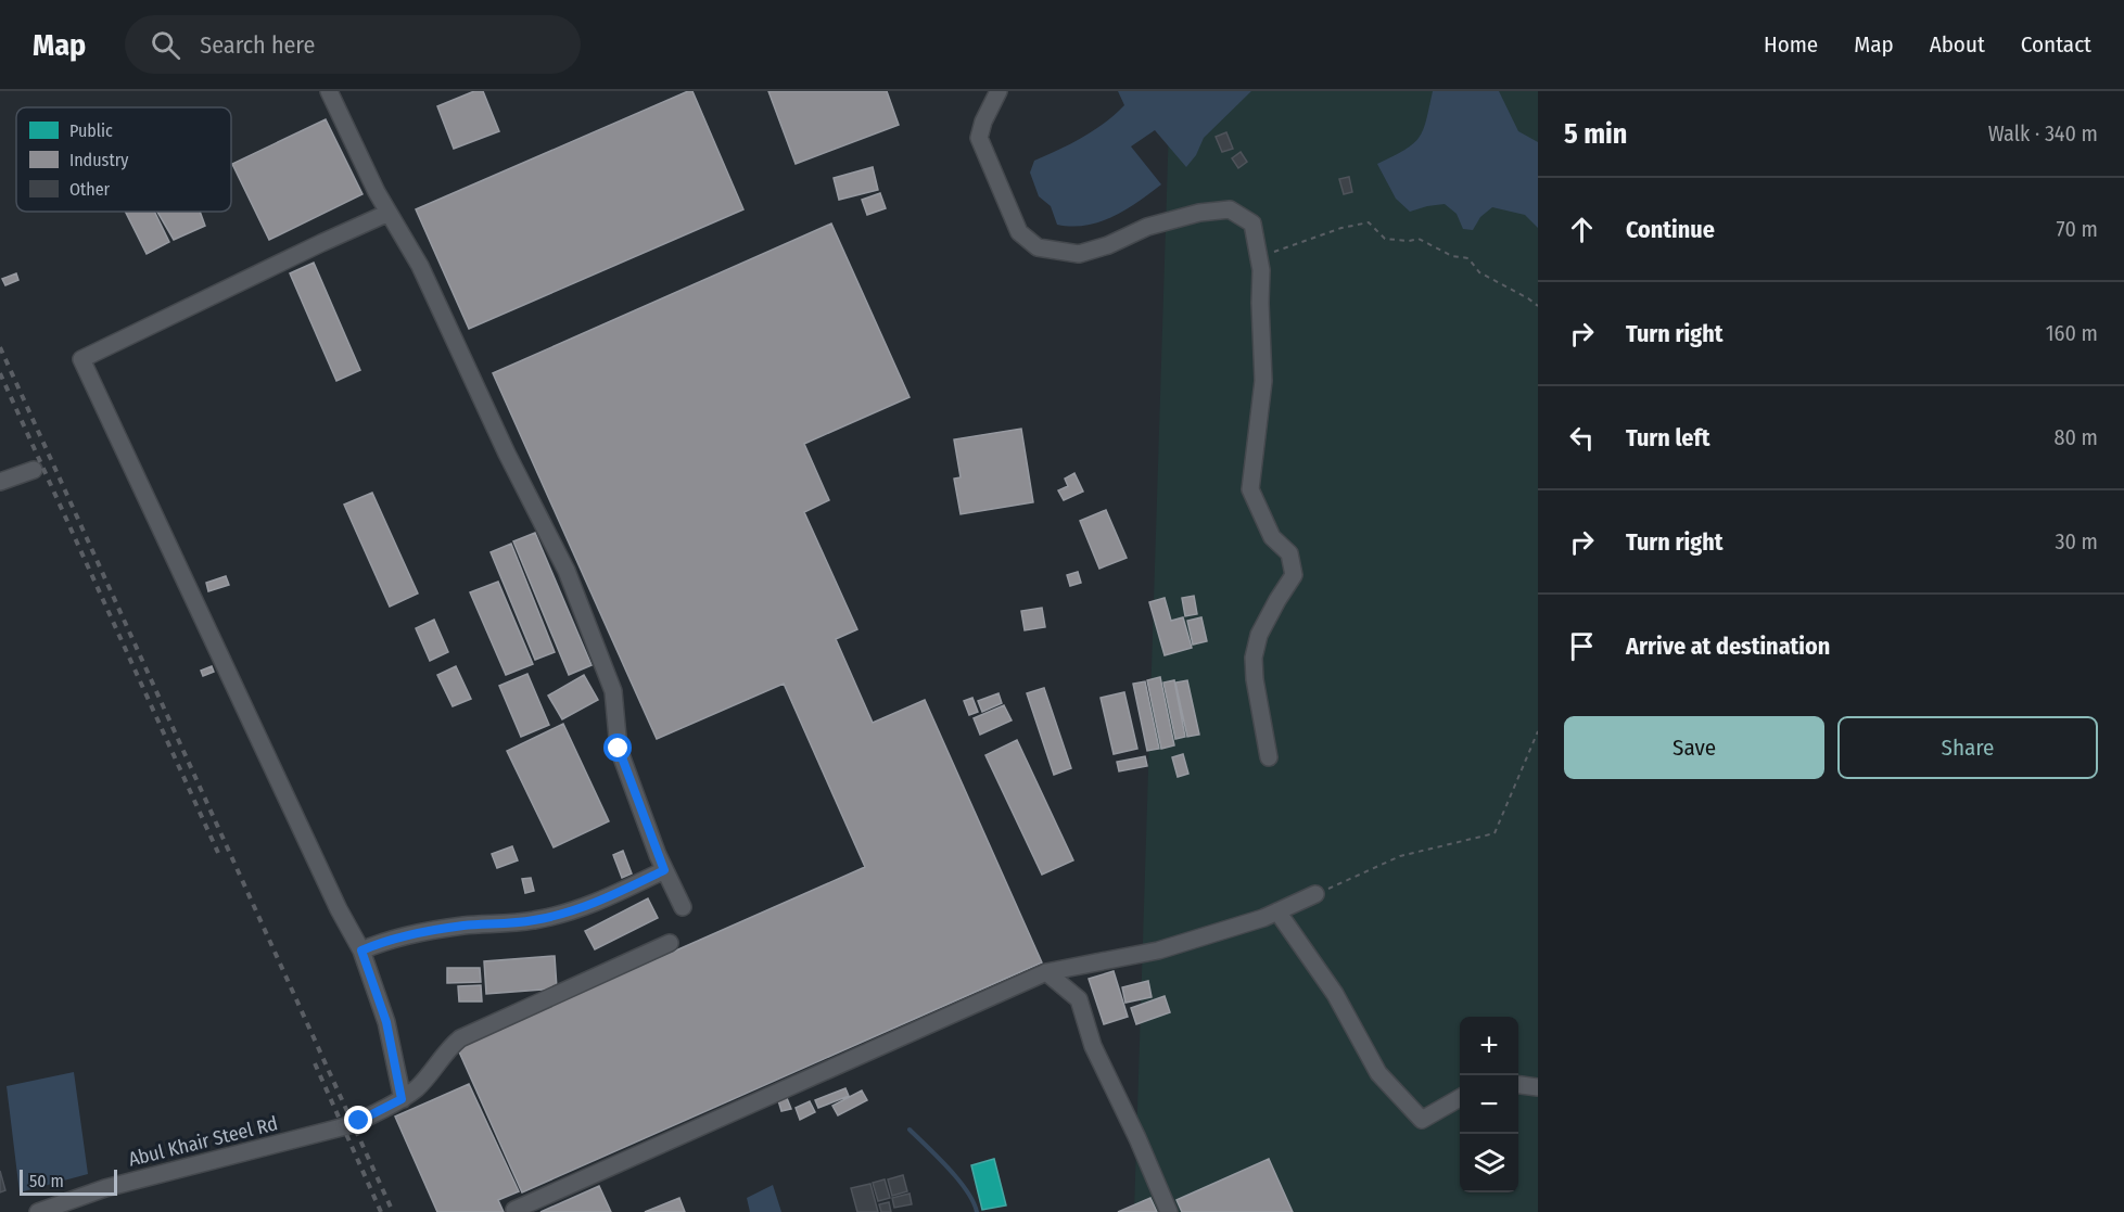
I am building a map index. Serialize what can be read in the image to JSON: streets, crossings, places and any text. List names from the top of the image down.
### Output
{
  "streets": {
    "street": ["Abul Khair Steel Rd"]
  },
  "legend": ["Public", "Industry", "Other"],
  "scale_bar": "50 m",
  "page": {
    "header": "Map",
    "search": "Search here",
    "nav": [
      "Home",
      "Map",
      "About",
      "Contact"
    ],
    "heading": ["5 min", "Walk · 340 m"],
    "list": [
      ["Continue", "70 m"],
      ["Turn right", "160 m"],
      ["Turn left", "80 m"],
      ["Turn right", "30 m"],
      "Arrive at destination"
    ],
    "buttons": ["Save", "Share"],
    "map_buttons": ["+", "−"],
    "scale": "50 m"
  }
}
